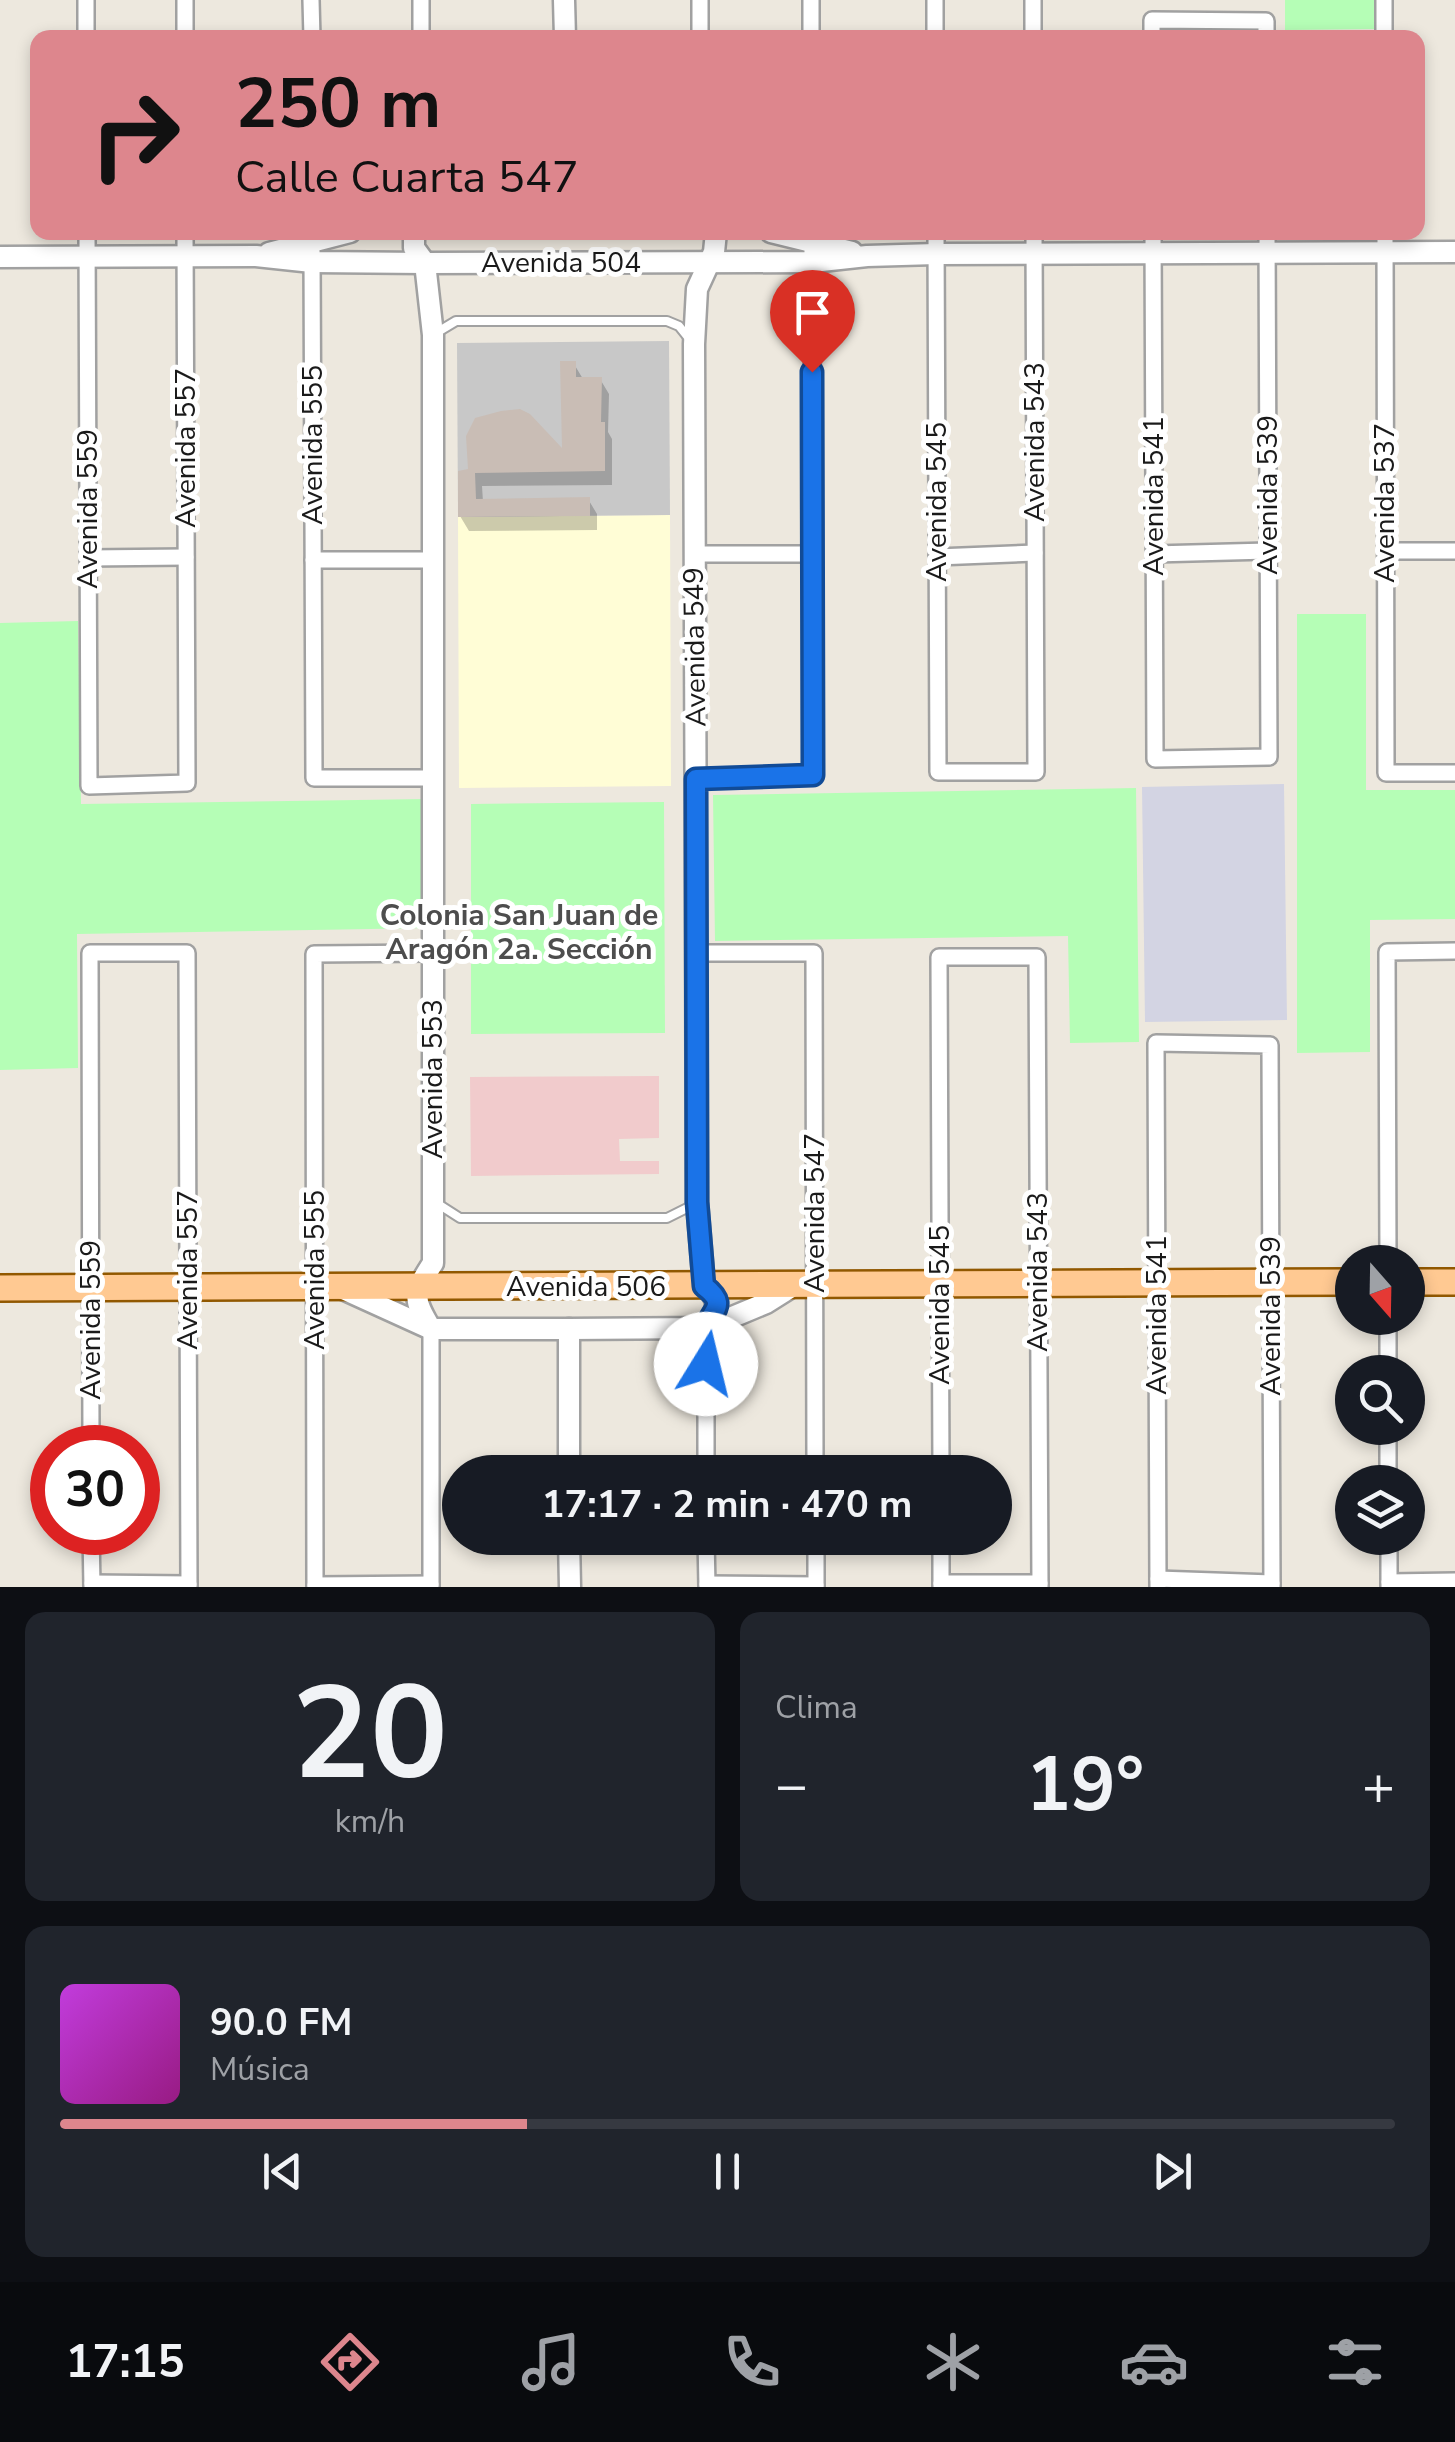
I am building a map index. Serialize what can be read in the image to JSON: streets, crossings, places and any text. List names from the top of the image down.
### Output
{
  "streets": {
    "main road": ["Avenida 506"],
    "street": [
      "Avenida 504",
      "Avenida 543",
      "Avenida 555",
      "Avenida 557",
      "Avenida 539",
      "Avenida 541",
      "Avenida 545",
      "Avenida 537",
      "Avenida 559",
      "Avenida 549",
      "Avenida 553",
      "Avenida 547"
    ]
  },
  "crossings": [
    ["Avenida 504", "Avenida 543"],
    ["Avenida 504", "Avenida 555"],
    ["Avenida 504", "Avenida 557"],
    ["Avenida 504", "Avenida 539"],
    ["Avenida 504", "Avenida 541"],
    ["Avenida 504", "Avenida 545"],
    ["Avenida 504", "Avenida 537"],
    ["Avenida 504", "Avenida 559"],
    ["Avenida 504", "Avenida 549"],
    ["Avenida 504", "Avenida 553"],
    ["Avenida 543", "Avenida 545"],
    ["Avenida 543", "Avenida 506"],
    ["Avenida 555", "Avenida 553"],
    ["Avenida 555", "Avenida 506"],
    ["Avenida 557", "Avenida 559"],
    ["Avenida 557", "Avenida 506"],
    ["Avenida 539", "Avenida 541"],
    ["Avenida 539", "Avenida 506"],
    ["Avenida 541", "Avenida 506"],
    ["Avenida 545", "Avenida 506"],
    ["Avenida 559", "Avenida 506"],
    ["Avenida 549", "Avenida 547"],
    ["Avenida 549", "Avenida 506"],
    ["Avenida 553", "Avenida 506"],
    ["Avenida 547", "Avenida 506"]
  ],
  "districts": ["Colonia San Juan de Aragón 2a. Sección"],
  "north": "bottom",
  "page": {
    "turn": ["250 m", "Calle Cuarta 547"],
    "limit": "30",
    "trip": "17:17 · 2 min · 470 m",
    "tile": [
      ["20", "km/h"],
      "Clima"
    ],
    "heat": ["−", "19°", "+"],
    "song": ["90.0 FM", "Música"],
    "tabs": "17:15"
  }
}
